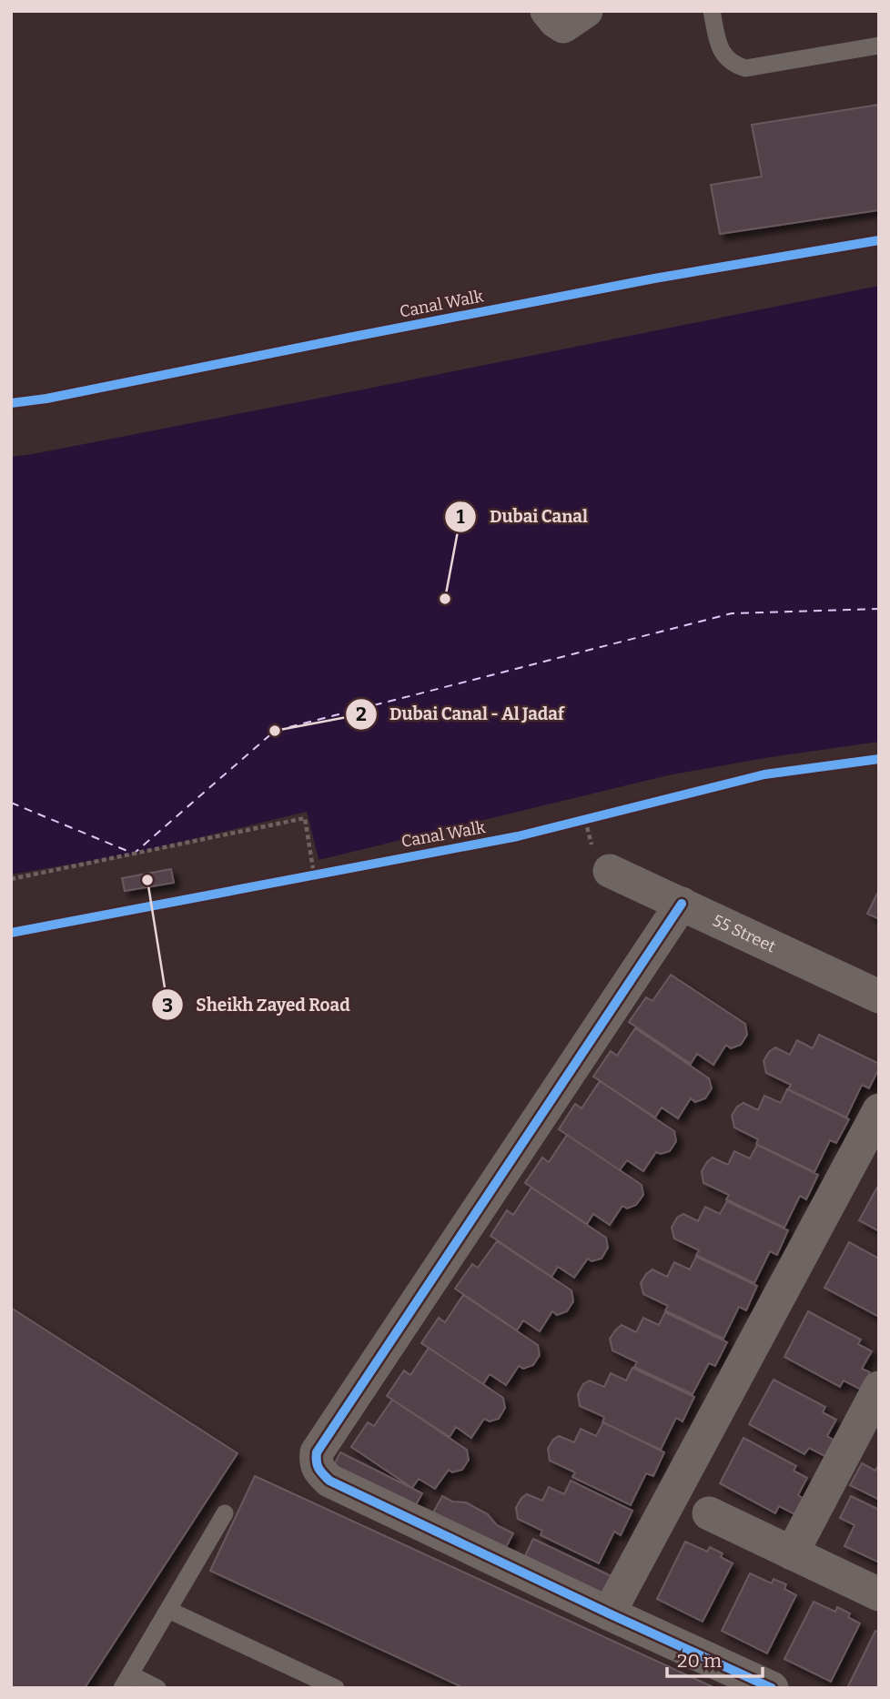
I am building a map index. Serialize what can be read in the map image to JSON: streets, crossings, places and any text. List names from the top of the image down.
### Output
{
  "streets": {
    "street": ["55 Street"],
    "cycle path": ["Canal Walk"]
  },
  "places": ["Dubai Canal", "Dubai Canal - Al Jadaf", "Sheikh Zayed Road"],
  "scale_bar": "20 m"
}
